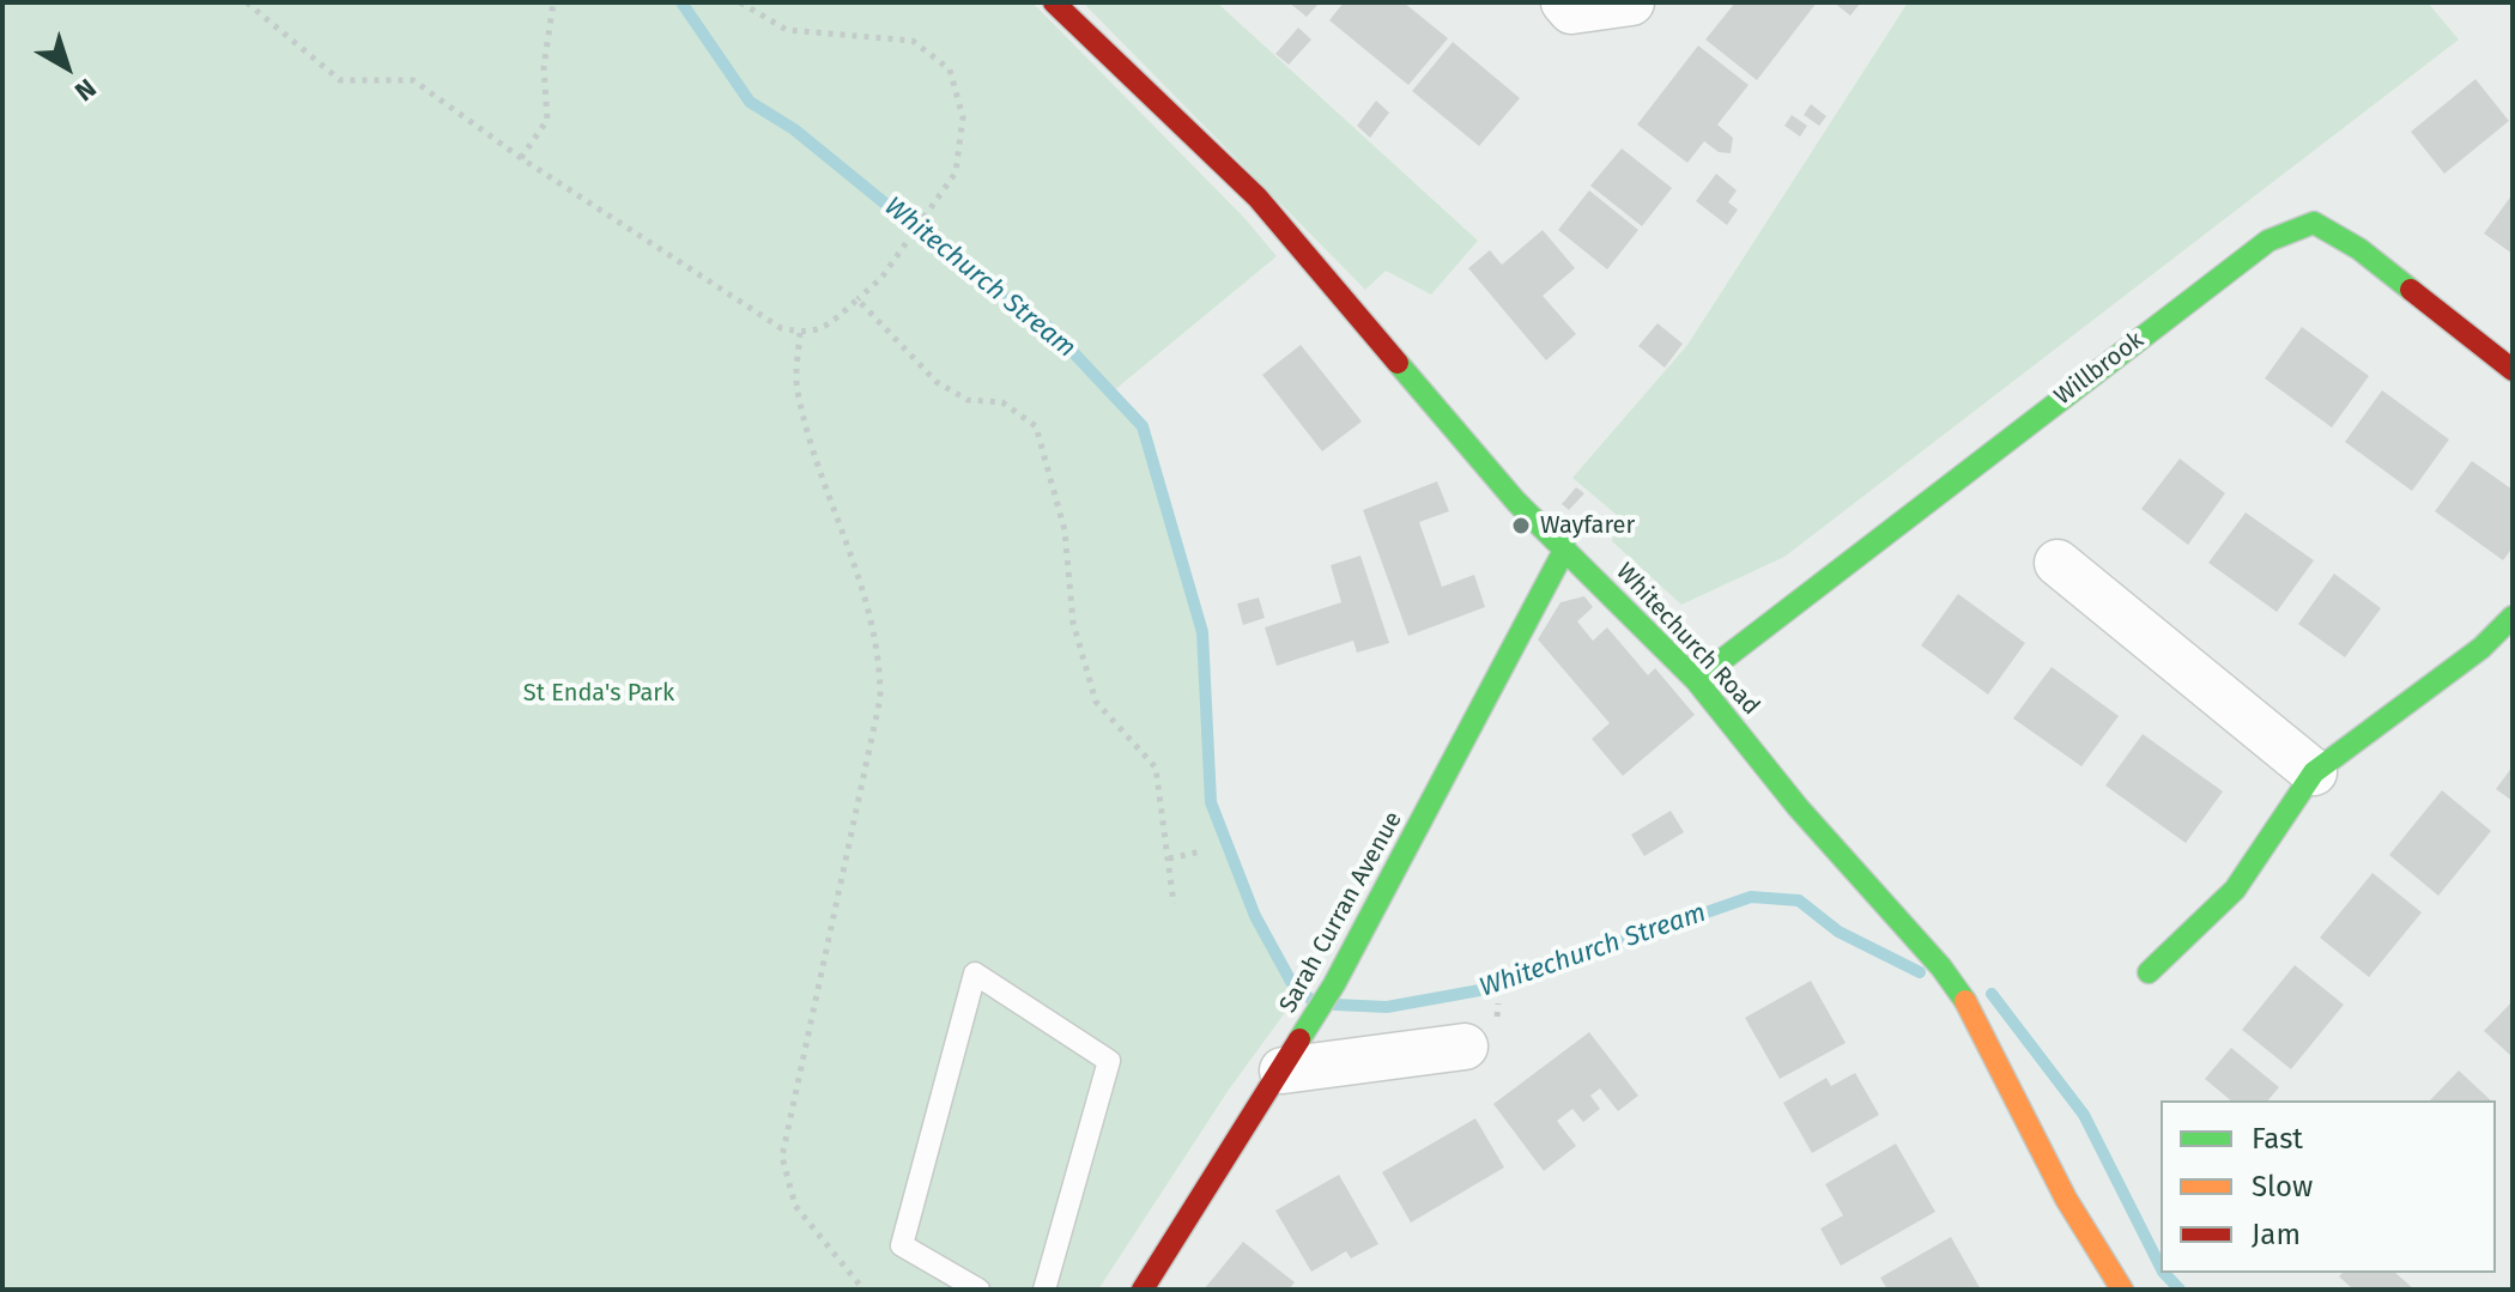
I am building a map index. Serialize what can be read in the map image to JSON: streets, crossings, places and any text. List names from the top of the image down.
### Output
{
  "streets": {
    "street": ["Willbrook", "Whitechurch Road", "Sarah Curran Avenue"]
  },
  "crossings": [
    ["Willbrook", "Whitechurch Road"],
    ["Whitechurch Road", "Sarah Curran Avenue"]
  ],
  "water": ["Whitechurch Stream"],
  "parks": ["St Enda's Park"],
  "places": ["Wayfarer"],
  "legend": ["Fast", "Slow", "Jam"],
  "north": "bottom right"
}
